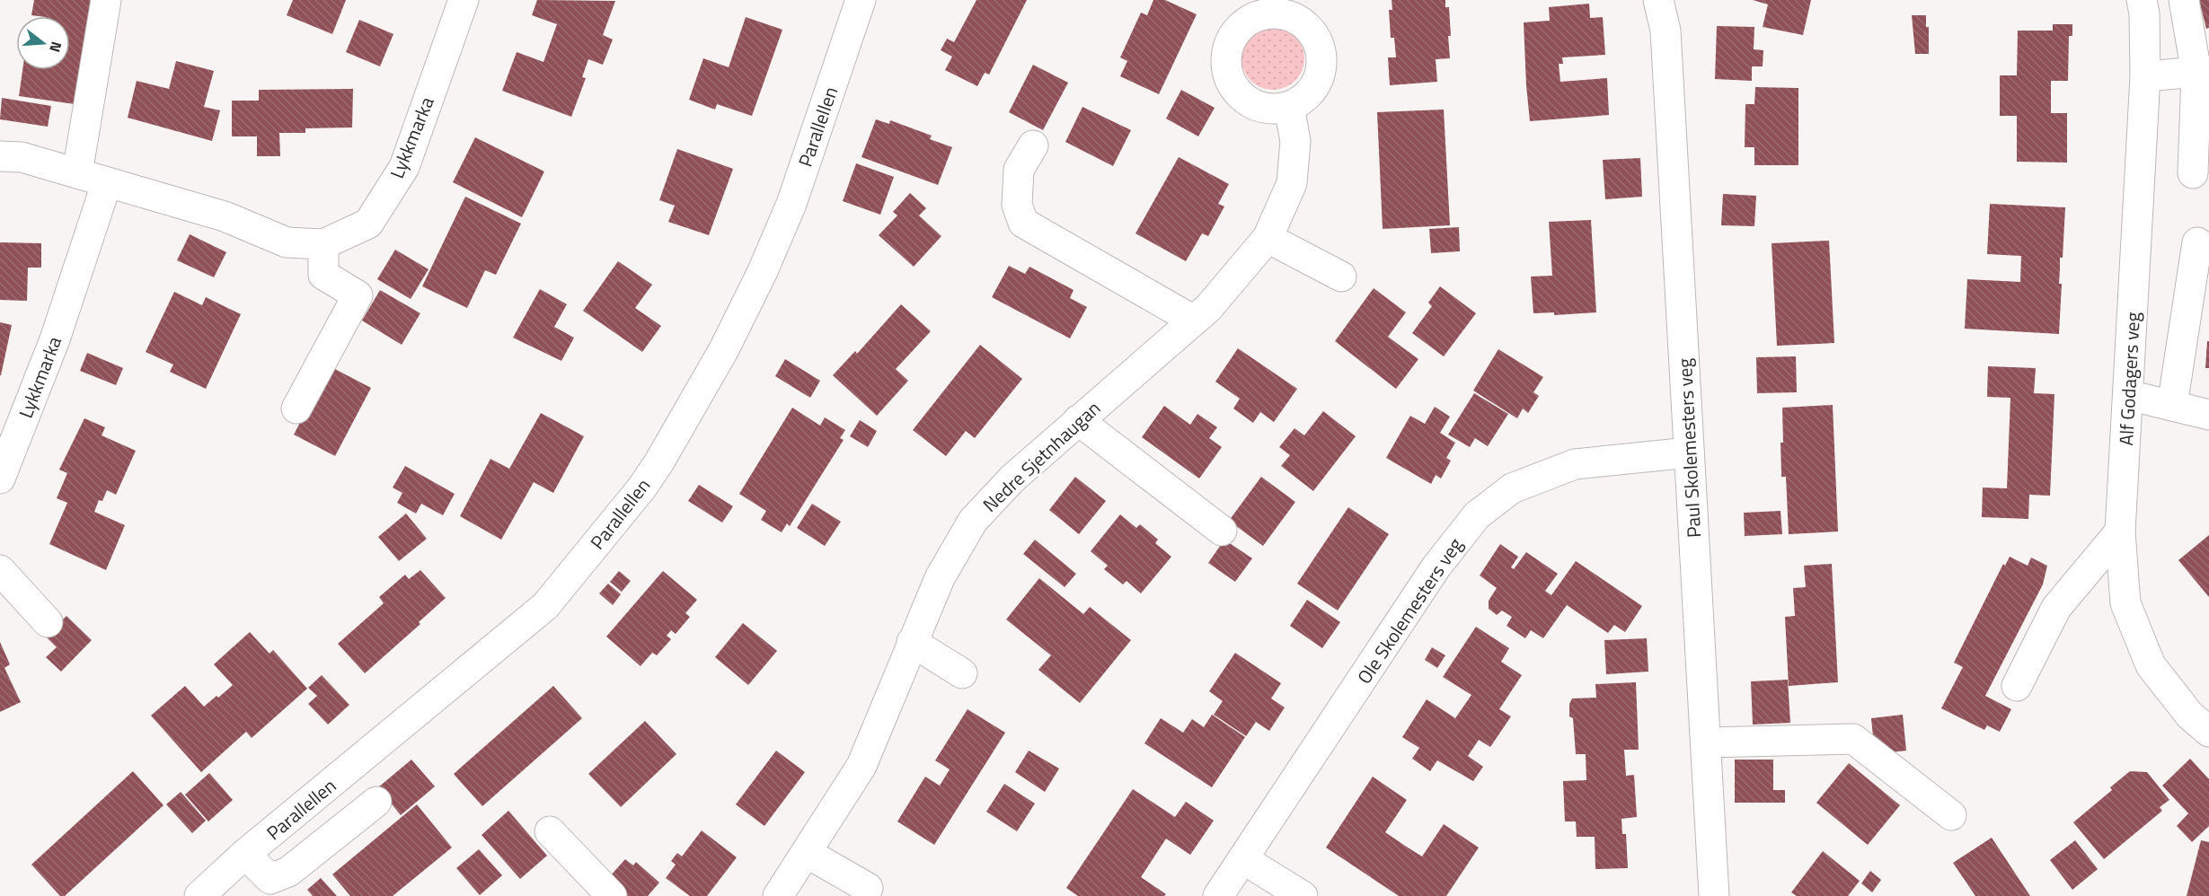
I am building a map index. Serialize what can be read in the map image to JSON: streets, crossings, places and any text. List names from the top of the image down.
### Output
{
  "streets": {
    "street": [
      "Parallellen",
      "Lykkmarka",
      "Alf Godagers veg",
      "Paul Skolemesters veg",
      "Nedre Sjetnhaugan",
      "Ole Skolemesters veg"
    ]
  },
  "crossings": [
    ["Paul Skolemesters veg", "Ole Skolemesters veg"]
  ],
  "north": "right"
}
